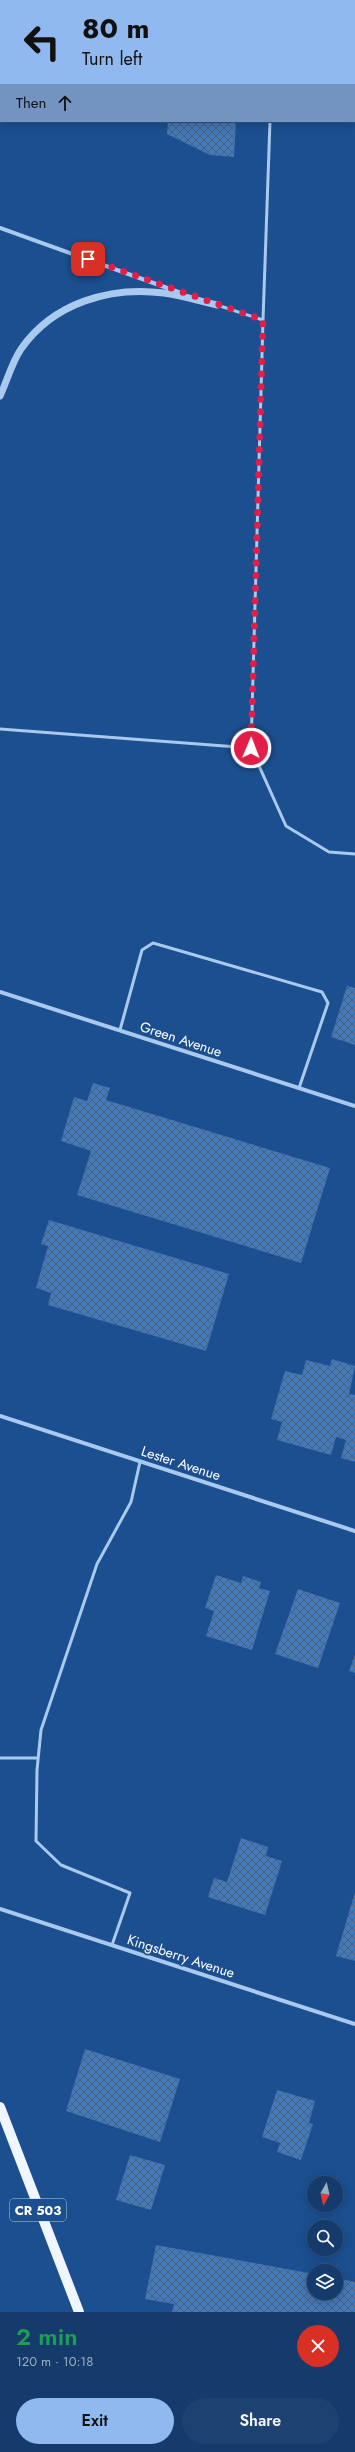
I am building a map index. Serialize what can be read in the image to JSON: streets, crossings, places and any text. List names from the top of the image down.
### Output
{
  "streets": {
    "main road": ["CR 503"],
    "street": ["Green Avenue", "Lester Avenue", "Kingsberry Avenue"]
  },
  "north": "bottom",
  "page": {
    "turn": ["80 m", "Turn left"],
    "then": "Then",
    "heading": ["2 min", "120 m · 10:18"],
    "buttons": ["Exit", "Share"]
  }
}
